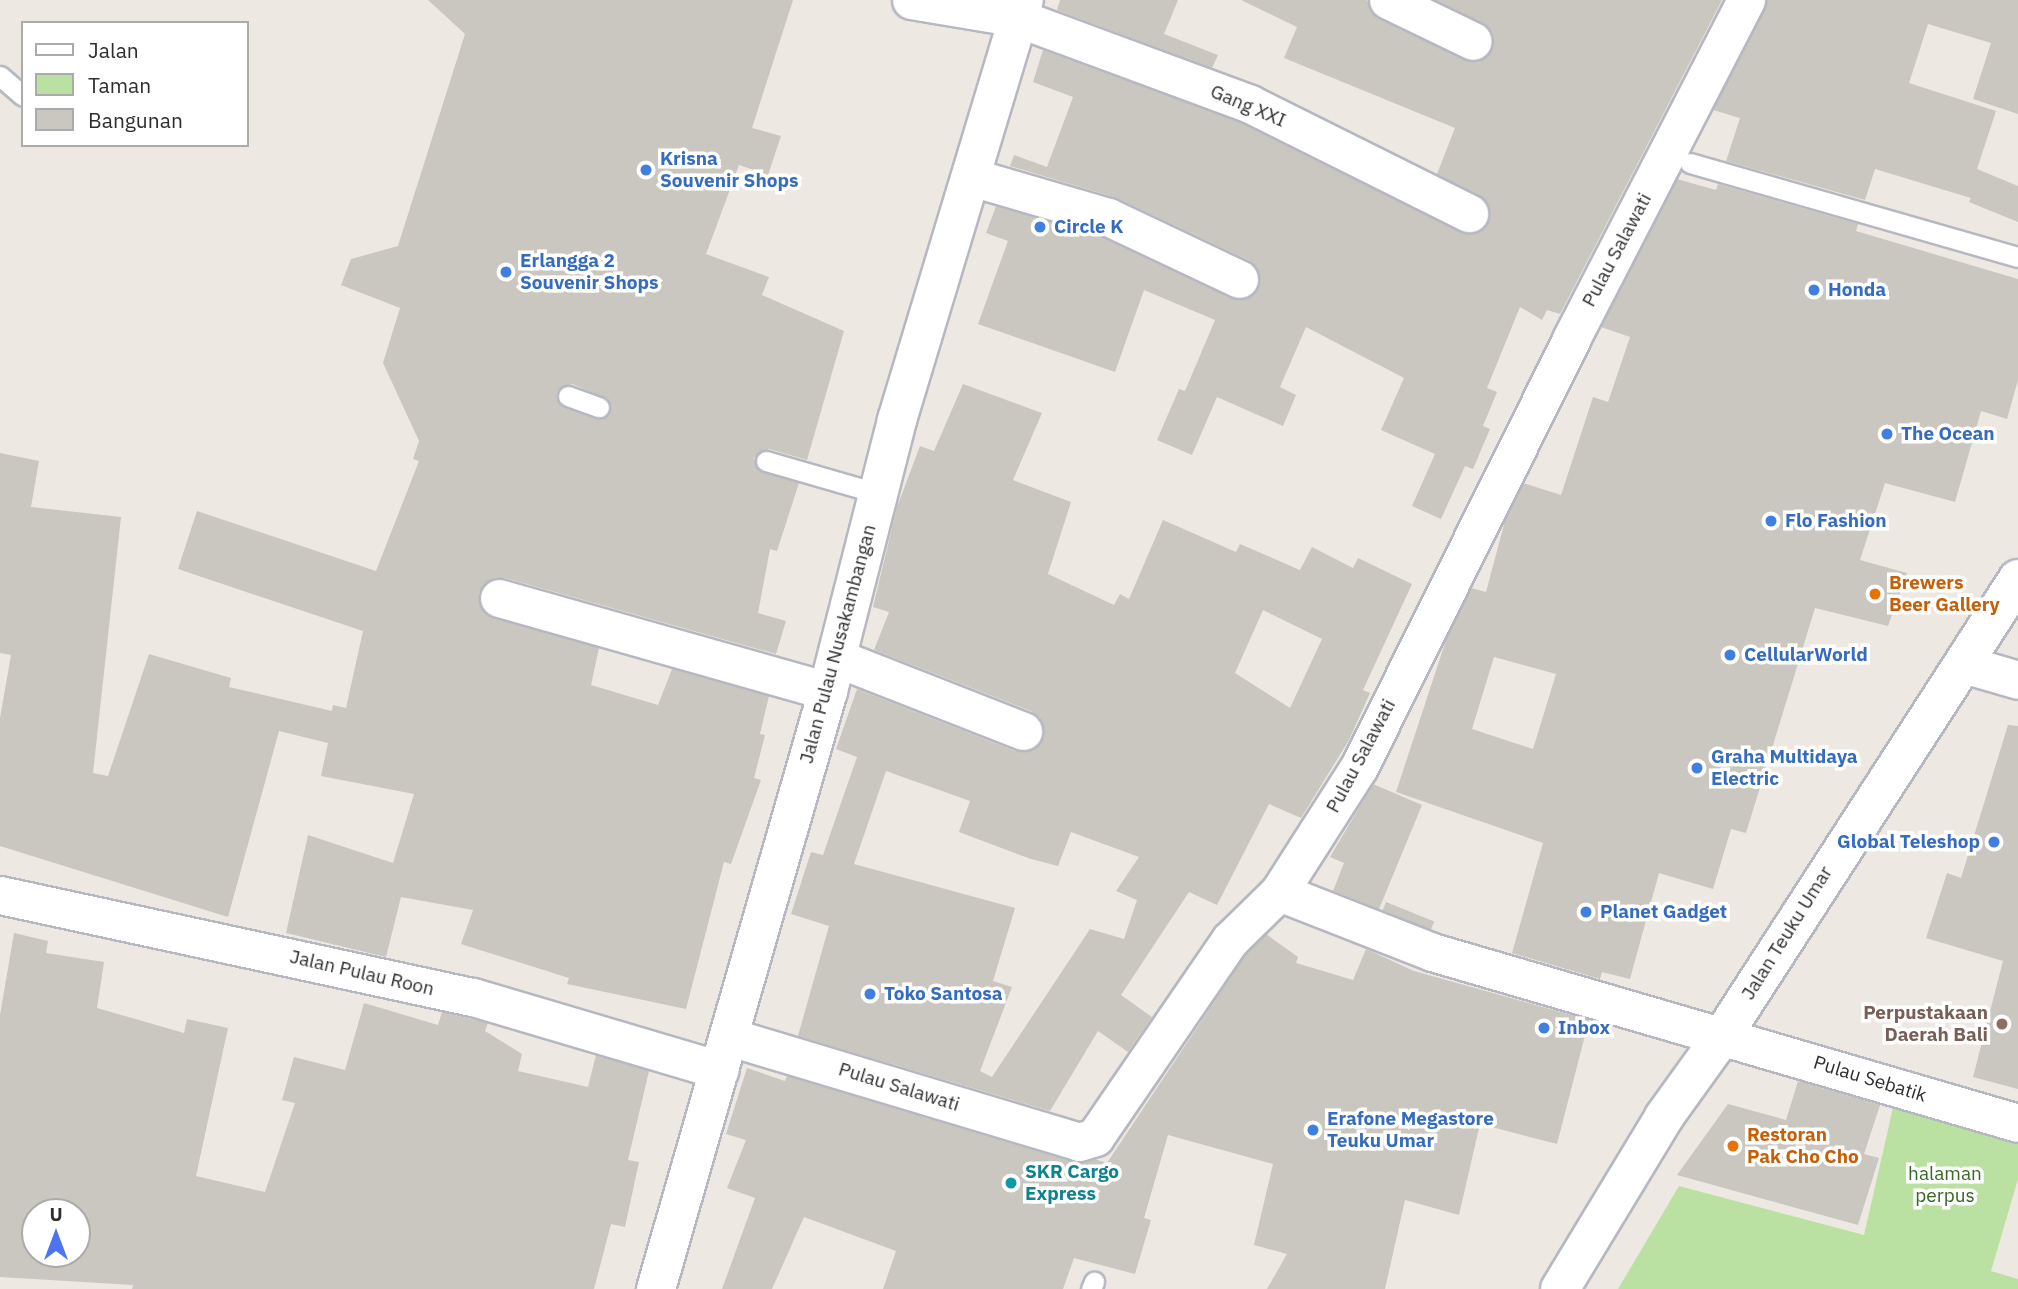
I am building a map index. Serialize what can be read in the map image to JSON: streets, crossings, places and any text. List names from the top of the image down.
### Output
{
  "streets": {
    "street": [
      "Gang XXI",
      "Pulau Salawati",
      "Jalan Pulau Nusakambangan",
      "Jalan Teuku Umar",
      "Jalan Pulau Roon",
      "Pulau Sebatik"
    ]
  },
  "crossings": [
    ["Gang XXI", "Jalan Pulau Nusakambangan"],
    ["Pulau Salawati", "Jalan Pulau Nusakambangan"],
    ["Pulau Salawati", "Jalan Pulau Roon"],
    ["Pulau Salawati", "Pulau Sebatik"],
    ["Jalan Pulau Nusakambangan", "Jalan Pulau Roon"],
    ["Jalan Teuku Umar", "Pulau Sebatik"]
  ],
  "parks": ["halaman perpus"],
  "places": [
    "Krisna Souvenir Shops",
    "Circle K",
    "Erlangga 2 Souvenir Shops",
    "Honda",
    "The Ocean",
    "Flo Fashion",
    "Brewers Beer Gallery",
    "CellularWorld",
    "Graha Multidaya Electric",
    "Global Teleshop",
    "Planet Gadget",
    "Toko Santosa",
    "Perpustakaan Daerah Bali",
    "Inbox",
    "Erafone Megastore Teuku Umar",
    "Restoran Pak Cho Cho",
    "SKR Cargo Express"
  ],
  "legend": ["Jalan", "Taman", "Bangunan"],
  "north": "top"
}
